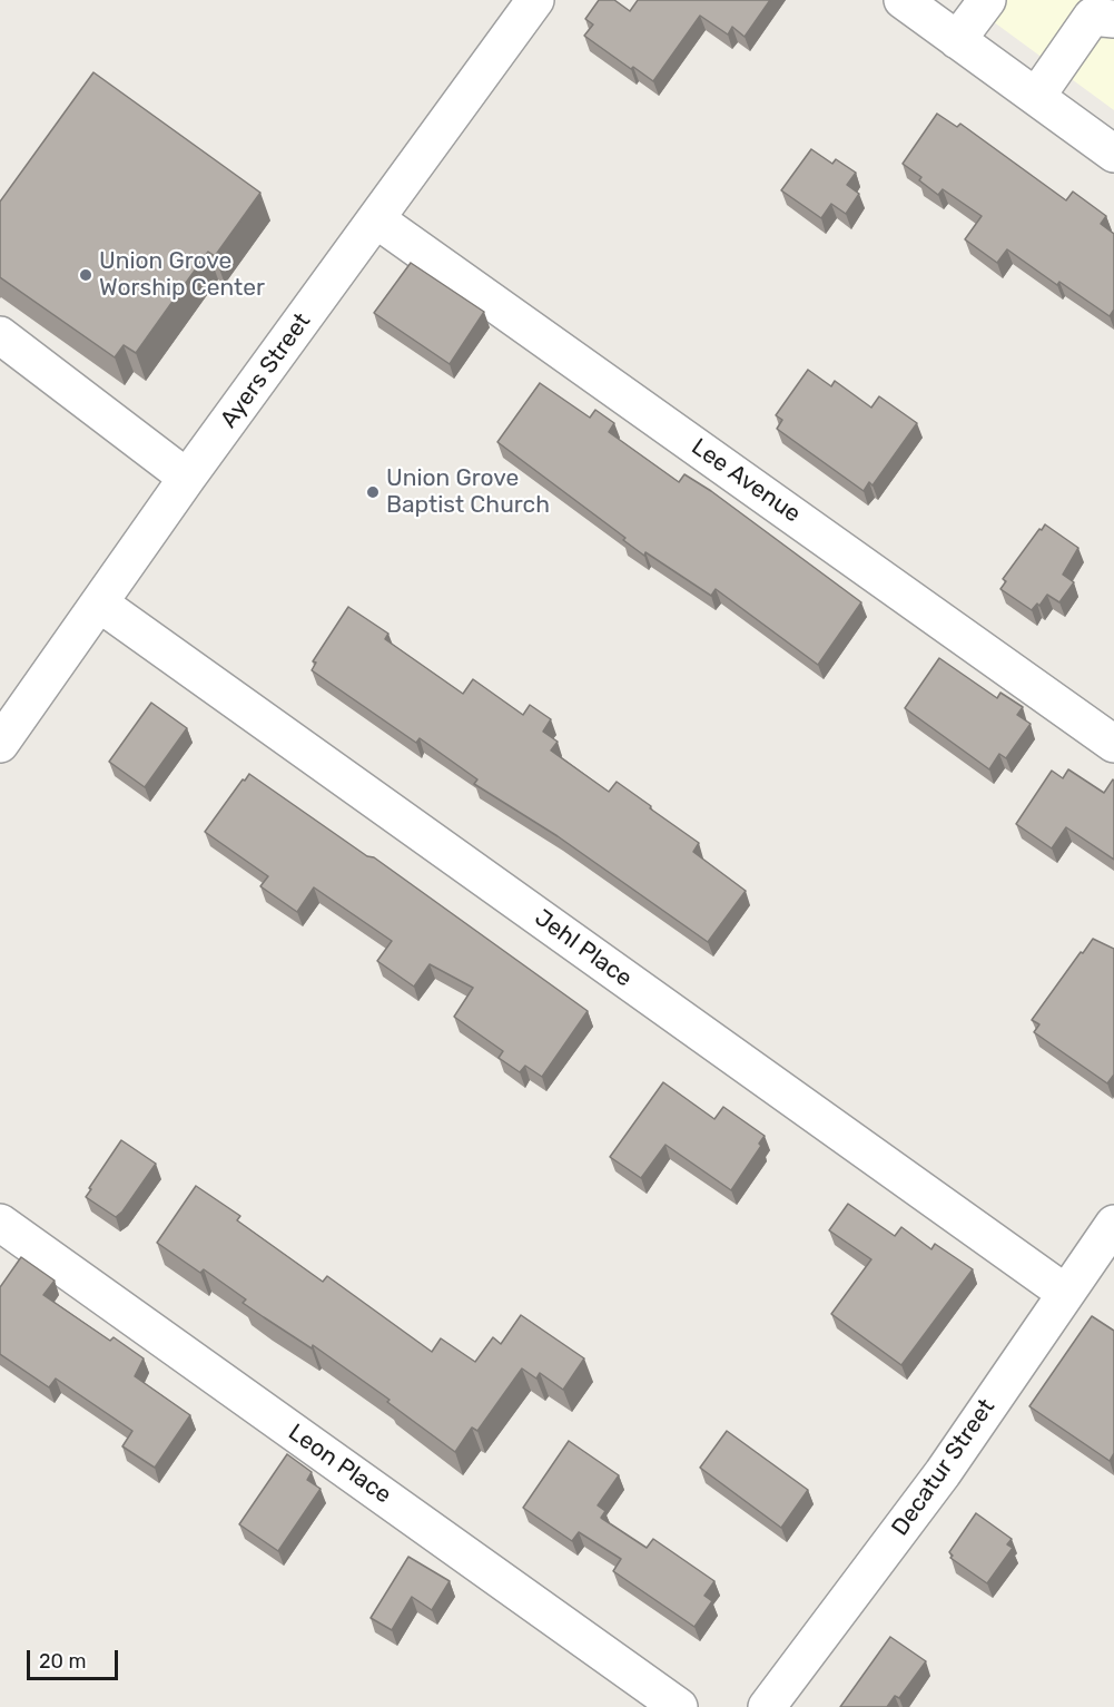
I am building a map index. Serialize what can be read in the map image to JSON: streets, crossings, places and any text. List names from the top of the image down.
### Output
{
  "streets": {
    "street": [
      "Ayers Street",
      "Lee Avenue",
      "Jehl Place",
      "Leon Place",
      "Decatur Street"
    ]
  },
  "crossings": [
    ["Ayers Street", "Lee Avenue"],
    ["Ayers Street", "Jehl Place"],
    ["Jehl Place", "Decatur Street"]
  ],
  "places": ["Union Grove Worship Center", "Union Grove Baptist Church"],
  "scale_bar": "20 m"
}
